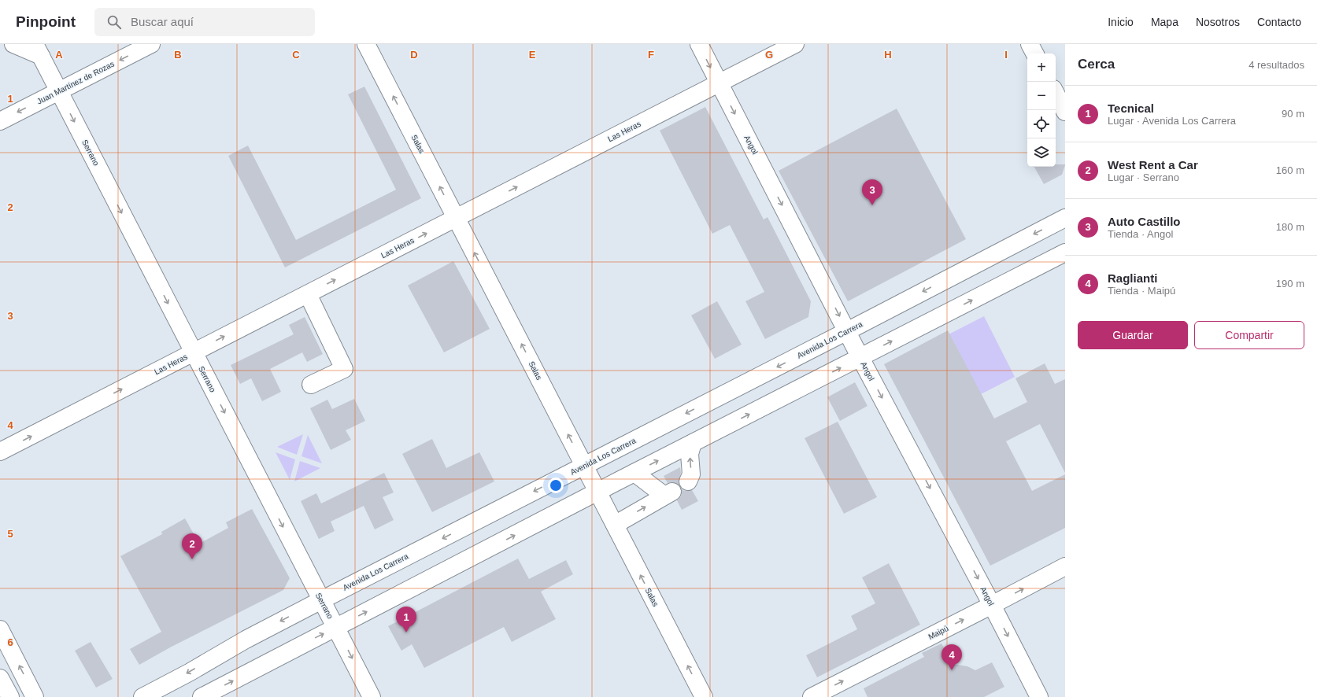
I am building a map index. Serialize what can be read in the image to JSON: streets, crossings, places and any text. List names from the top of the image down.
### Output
{
  "streets": {
    "street": [
      "Juan Martínez de Rozas",
      "Las Heras",
      "Salas",
      "Angol",
      "Serrano",
      "Avenida Los Carrera",
      "Maipú"
    ]
  },
  "crossings": [
    ["Juan Martínez de Rozas", "Serrano"],
    ["Las Heras", "Salas"],
    ["Las Heras", "Angol"],
    ["Las Heras", "Serrano"],
    ["Salas", "Avenida Los Carrera"],
    ["Angol", "Avenida Los Carrera"],
    ["Angol", "Maipú"],
    ["Serrano", "Avenida Los Carrera"]
  ],
  "one_way": [
    "Juan Martínez de Rozas",
    "Las Heras",
    "Salas",
    "Angol",
    "Serrano",
    "Maipú"
  ],
  "page": {
    "header": "Pinpoint",
    "search": "Buscar aquí",
    "nav": [
      "Inicio",
      "Mapa",
      "Nosotros",
      "Contacto"
    ],
    "heading": ["Cerca", "4 resultados"],
    "map_buttons": ["+", "−"],
    "list": [
      {
        "mark": "1",
        "name": "Tecnical",
        "note": "Lugar · Avenida Los Carrera",
        "value": "90 m"
      },
      {
        "mark": "2",
        "name": "West Rent a Car",
        "note": "Lugar · Serrano",
        "value": "160 m"
      },
      {
        "mark": "3",
        "name": "Auto Castillo",
        "note": "Tienda · Angol",
        "value": "180 m"
      },
      {
        "mark": "4",
        "name": "Raglianti",
        "note": "Tienda · Maipú",
        "value": "190 m"
      }
    ],
    "pins": [
      "3",
      "2",
      "1",
      "4"
    ],
    "buttons": ["Guardar", "Compartir"]
  },
  "grid": {
    "columns": [
      "A",
      "B",
      "C",
      "D",
      "E",
      "F",
      "G",
      "H",
      "I"
    ],
    "rows": [
      "1",
      "2",
      "3",
      "4",
      "5",
      "6"
    ]
  }
}
